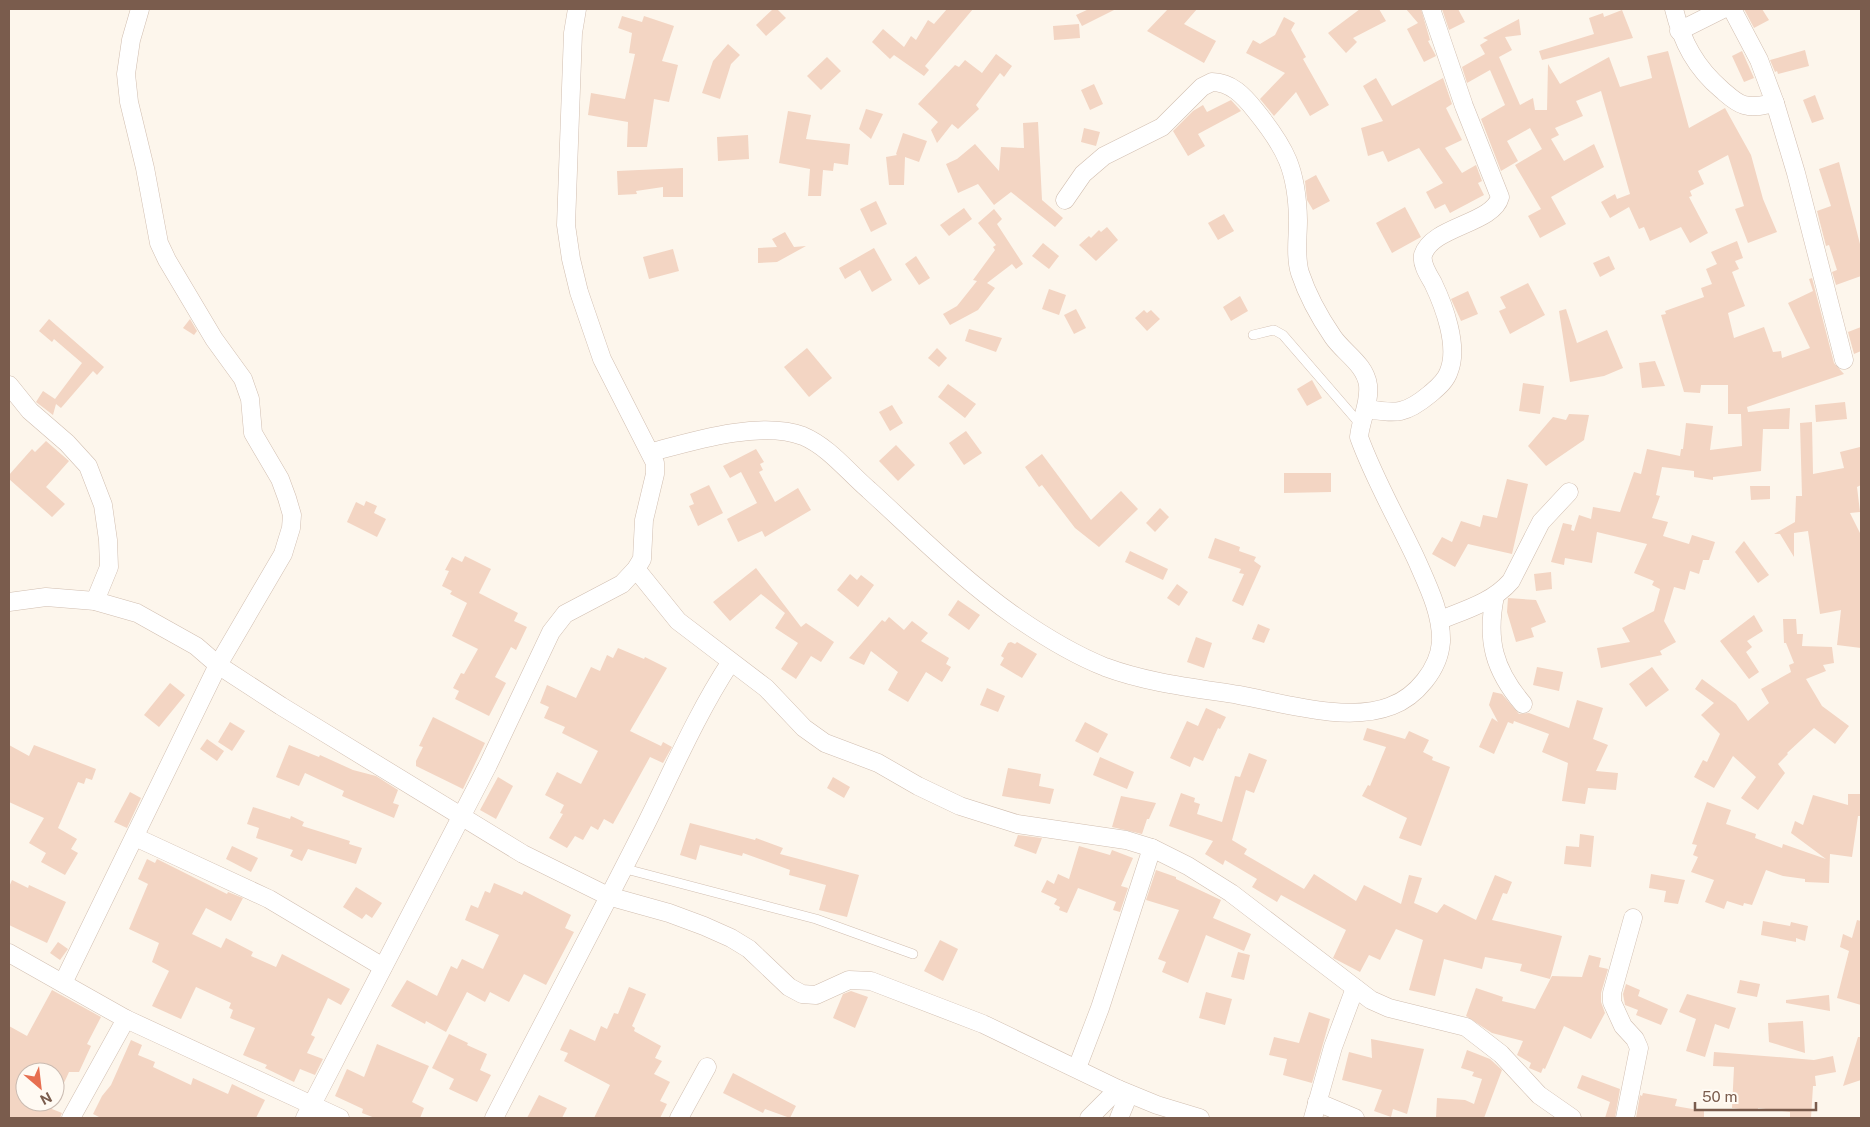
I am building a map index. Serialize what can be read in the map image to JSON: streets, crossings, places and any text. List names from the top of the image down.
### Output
{
  "scale_bar": "50 m",
  "north": "bottom right"
}
